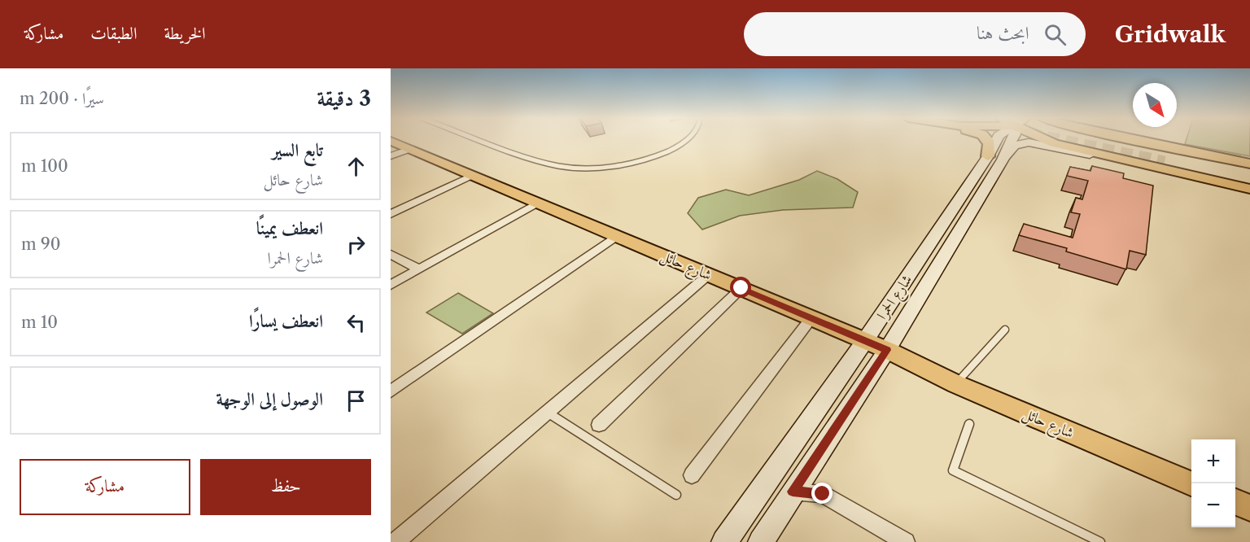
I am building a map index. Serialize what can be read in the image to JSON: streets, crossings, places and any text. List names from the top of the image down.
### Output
{
  "streets": {
    "main road": ["شارع حائل", "شارع الحمرا"]
  },
  "crossings": [
    ["شارع حائل", "شارع الحمرا"]
  ],
  "north": "bottom right",
  "page": {
    "header": "Gridwalk",
    "search": "ابحث هنا",
    "nav": ["الخريطة", "الطبقات", "مشاركة"],
    "heading": ["3 دقيقة", "سيرًا · 200 m"],
    "list": [
      ["تابع السير", "شارع حائل", "100 m"],
      ["انعطف يمينًا", "شارع الحمرا", "90 m"],
      ["انعطف يسارًا", "10 m"],
      "الوصول إلى الوجهة"
    ],
    "map_buttons": ["+", "−"],
    "buttons": ["حفظ", "مشاركة"]
  }
}
